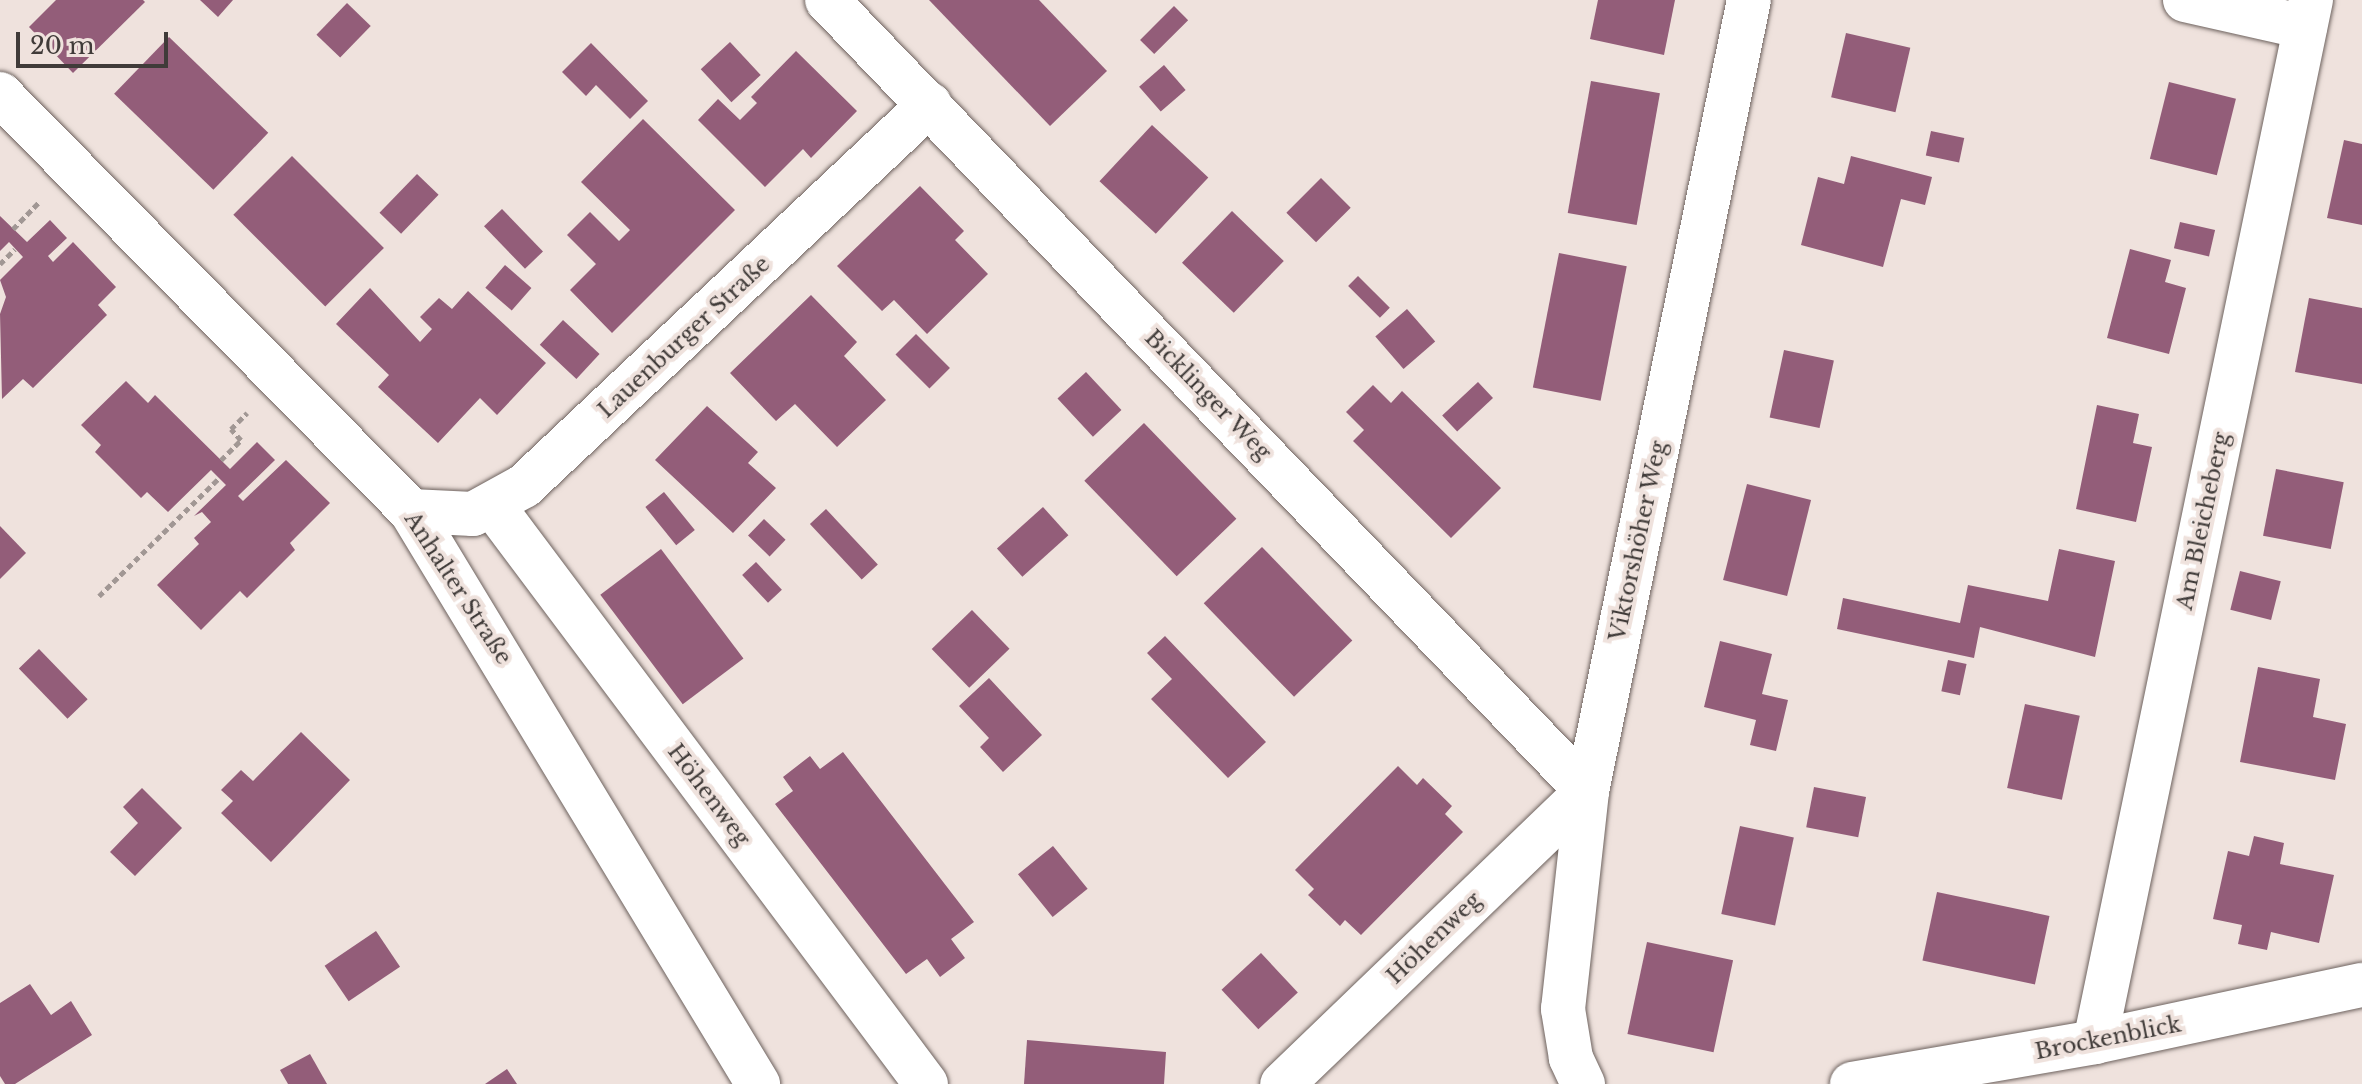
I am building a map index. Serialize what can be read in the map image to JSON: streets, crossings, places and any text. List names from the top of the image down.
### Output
{
  "streets": {
    "street": [
      "Lauenburger Straße",
      "Bicklinger Weg",
      "Am Bleicheberg",
      "Viktorshöher Weg",
      "Anhalter Straße",
      "Höhenweg",
      "Brockenblick"
    ]
  },
  "crossings": [
    ["Lauenburger Straße", "Bicklinger Weg"],
    ["Lauenburger Straße", "Anhalter Straße"],
    ["Lauenburger Straße", "Höhenweg"],
    ["Bicklinger Weg", "Viktorshöher Weg"],
    ["Bicklinger Weg", "Höhenweg"],
    ["Am Bleicheberg", "Brockenblick"],
    ["Viktorshöher Weg", "Höhenweg"]
  ],
  "scale_bar": "20 m"
}
